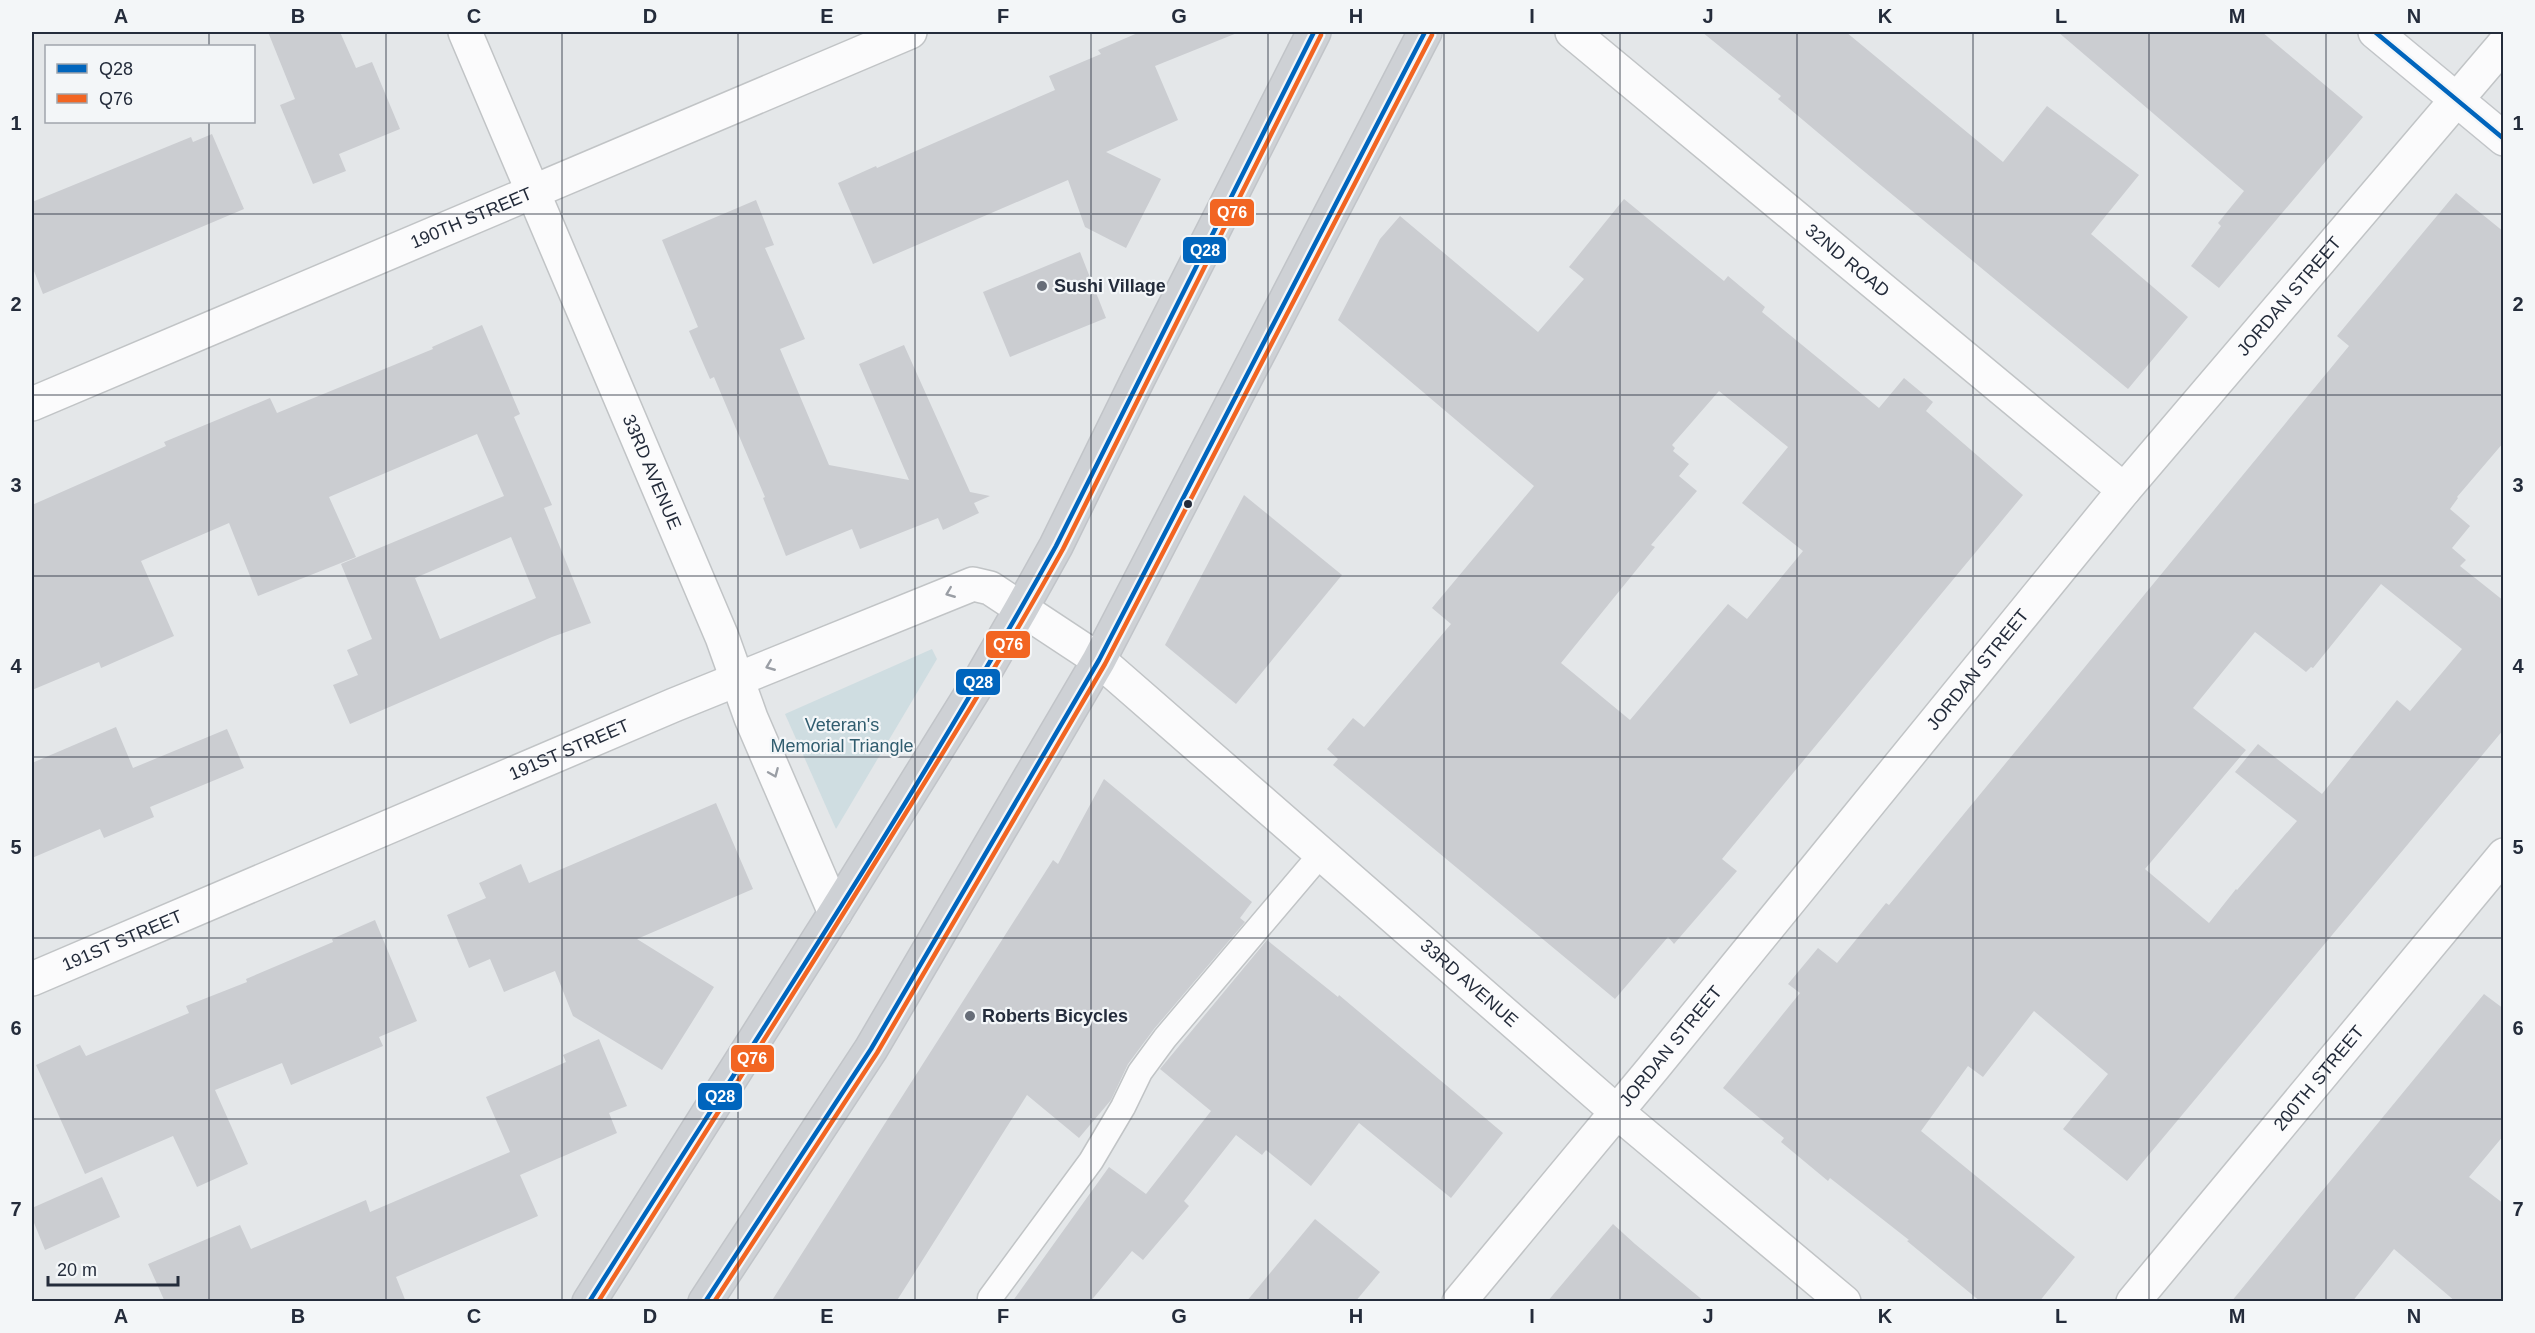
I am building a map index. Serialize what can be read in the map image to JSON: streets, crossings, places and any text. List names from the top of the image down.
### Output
{
  "streets": {
    "street": [
      "190TH STREET",
      "32ND ROAD",
      "JORDAN STREET",
      "33RD AVENUE",
      "191ST STREET",
      "200TH STREET"
    ]
  },
  "crossings": [
    ["190TH STREET", "33RD AVENUE"],
    ["32ND ROAD", "JORDAN STREET"],
    ["JORDAN STREET", "33RD AVENUE"],
    ["33RD AVENUE", "191ST STREET"]
  ],
  "parks": ["Veteran's Memorial Triangle"],
  "places": ["Sushi Village", "Roberts Bicycles"],
  "lines": ["transit line Q28", "transit line Q76"],
  "legend": ["Q28", "Q76"],
  "scale_bar": "20 m",
  "grid": {
    "columns": [
      "A",
      "B",
      "C",
      "D",
      "E",
      "F",
      "G",
      "H",
      "I",
      "J",
      "K",
      "L",
      "M",
      "N"
    ],
    "rows": [
      "1",
      "2",
      "3",
      "4",
      "5",
      "6",
      "7"
    ]
  }
}
